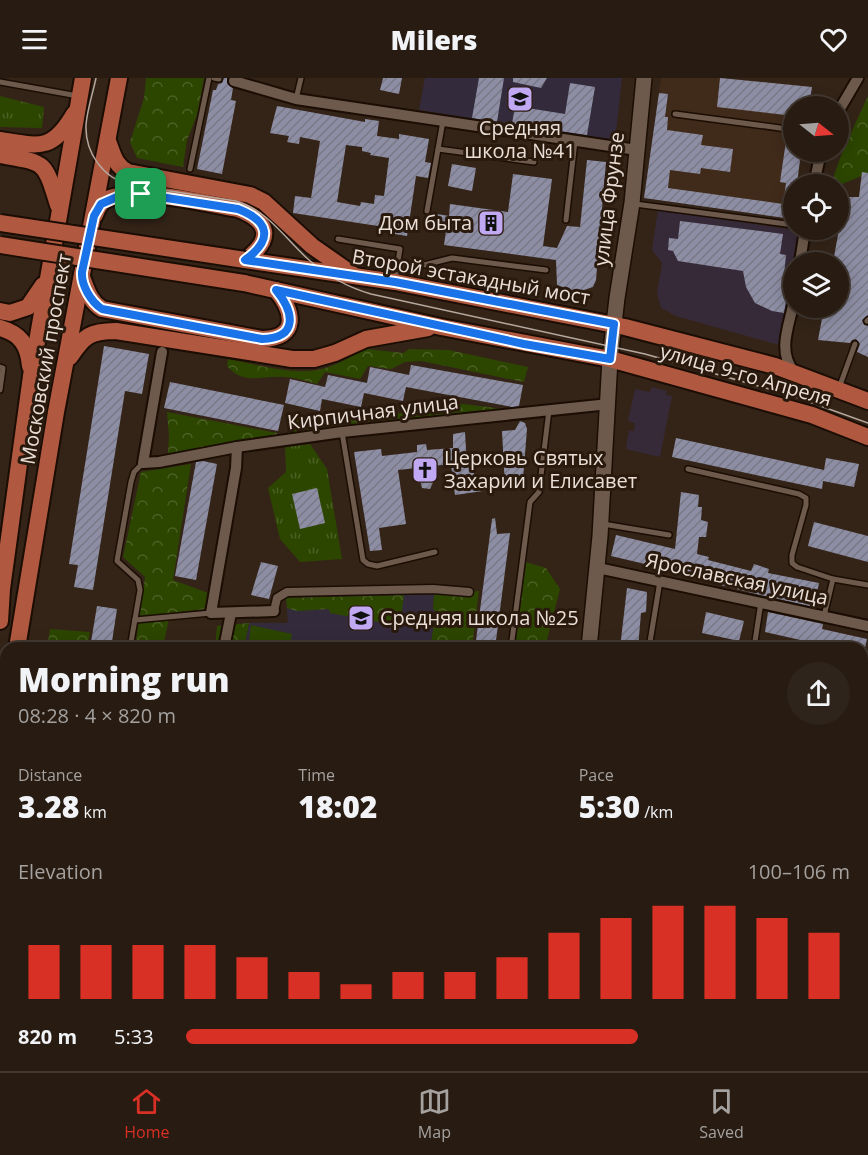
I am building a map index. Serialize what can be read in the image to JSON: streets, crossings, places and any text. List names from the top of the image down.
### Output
{
  "streets": {
    "main road": [
      "улица Фрунзе",
      "Второй эстакадный мост",
      "Московский проспект",
      "улица 9-го Апреля"
    ],
    "street": ["Кирпичная улица", "Ярославская улица"]
  },
  "crossings": [
    ["улица Фрунзе", "Второй эстакадный мост"],
    ["улица Фрунзе", "улица 9-го Апреля"],
    ["улица Фрунзе", "Кирпичная улица"],
    ["улица Фрунзе", "Ярославская улица"],
    ["Второй эстакадный мост", "улица 9-го Апреля"]
  ],
  "places": {
    "school or university": ["Средняя школа №41", "Средняя школа №25"],
    "building": ["Дом быта"],
    "church": ["Церковь Святых Захарии и Елисавет"]
  },
  "north": "right",
  "page": {
    "header": "Milers",
    "heading": ["Morning run", "08:28 · 4 × 820 m"],
    "stats": [
      ["Distance", "3.28 km"],
      ["Time", "18:02"],
      ["Pace", "5:30 /km"]
    ],
    "chart": ["Elevation", "100–106 m"],
    "list": [
      {
        "name": "820 m",
        "note": "5:33"
      }
    ],
    "tabs": ["Home", "Map", "Saved"]
  }
}
